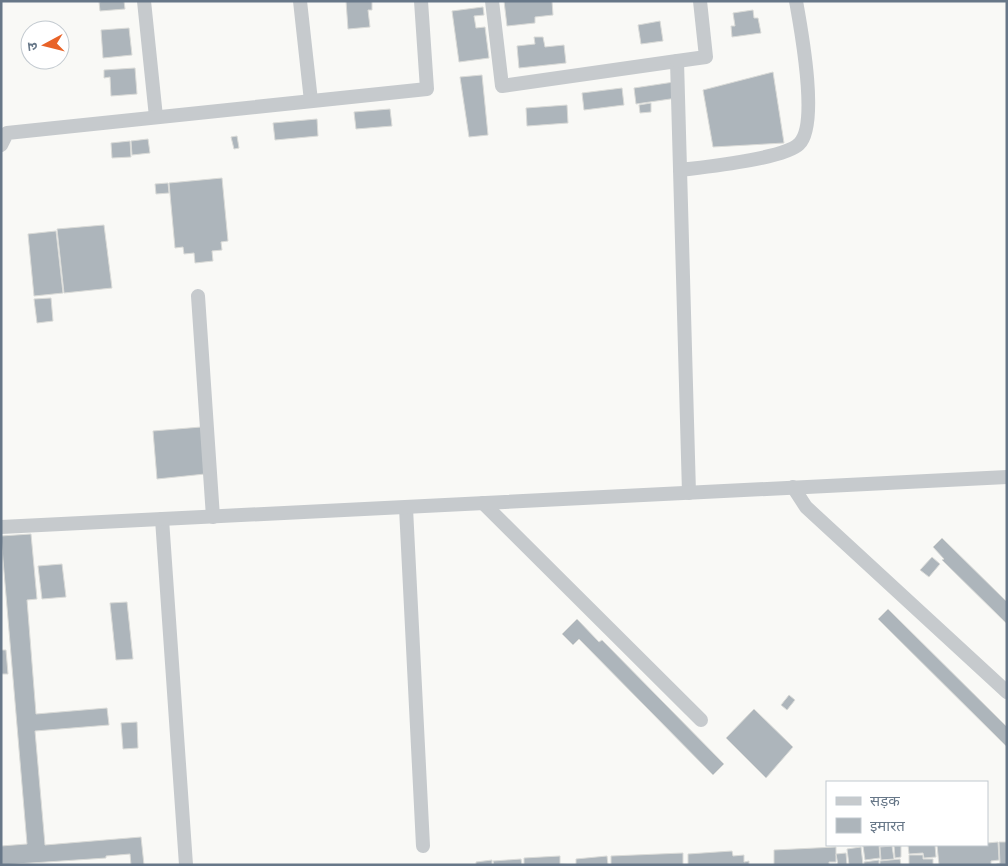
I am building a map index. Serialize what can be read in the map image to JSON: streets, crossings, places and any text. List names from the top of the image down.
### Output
{
  "legend": ["सड़क", "इमारत"],
  "north": "left"
}
